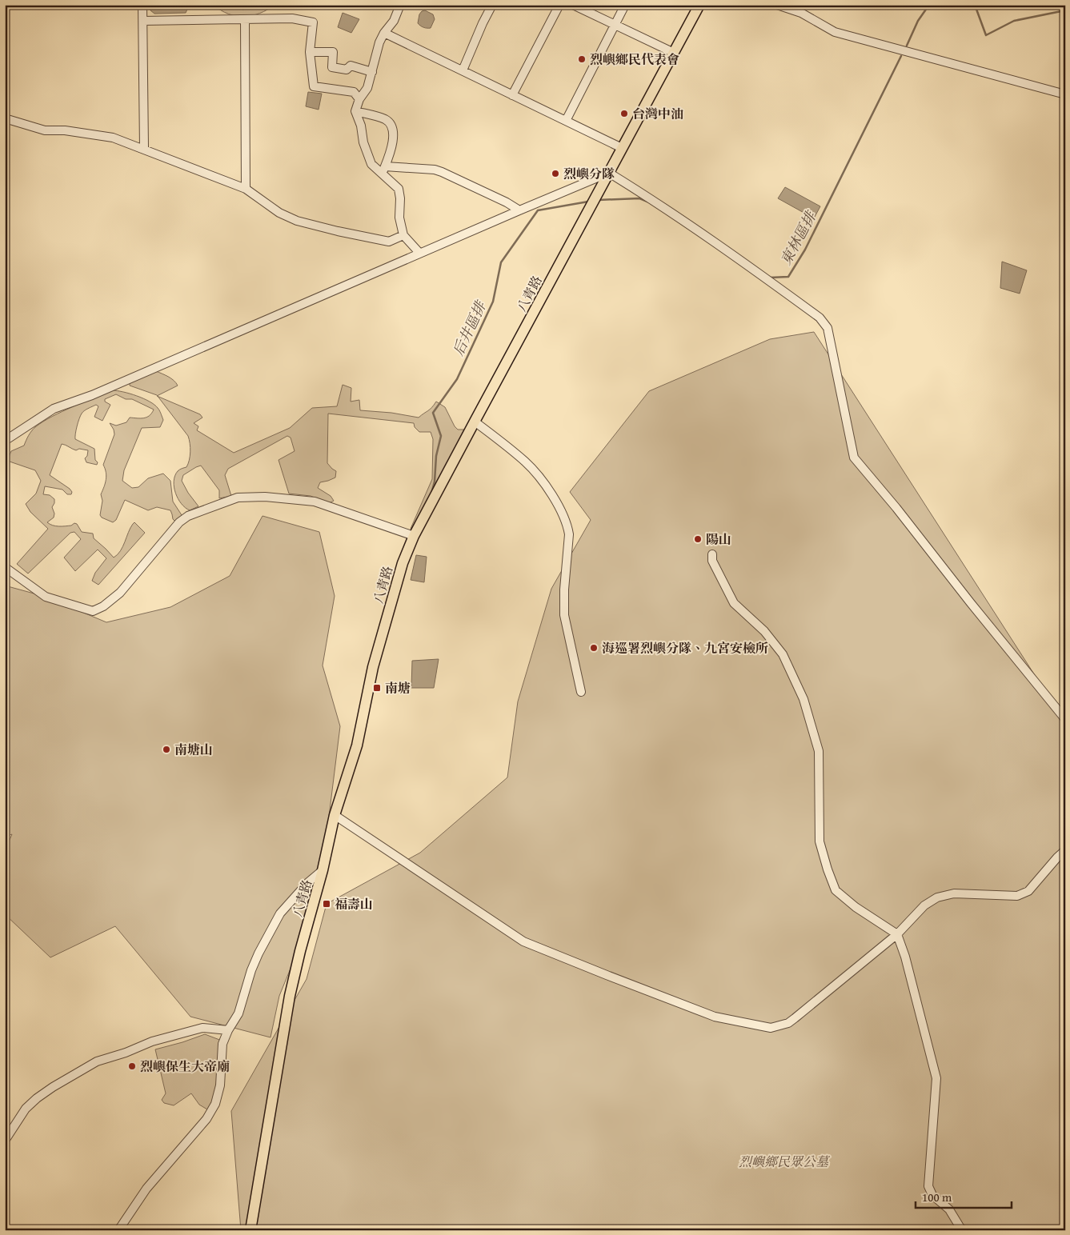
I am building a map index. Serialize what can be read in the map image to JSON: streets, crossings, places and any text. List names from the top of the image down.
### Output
{
  "streets": {
    "main road": ["八青路"]
  },
  "water": ["東林區排", "后井區排"],
  "parks": ["烈嶼鄉民眾公墓"],
  "places": {
    "other": [
      "烈嶼鄉民代表會",
      "台灣中油",
      "烈嶼分隊",
      "陽山",
      "海巡署烈嶼分隊、九宮安檢所",
      "南塘山",
      "烈嶼保生大帝廟"
    ],
    "transit": ["南塘", "福壽山"]
  },
  "scale_bar": "100 m"
}
